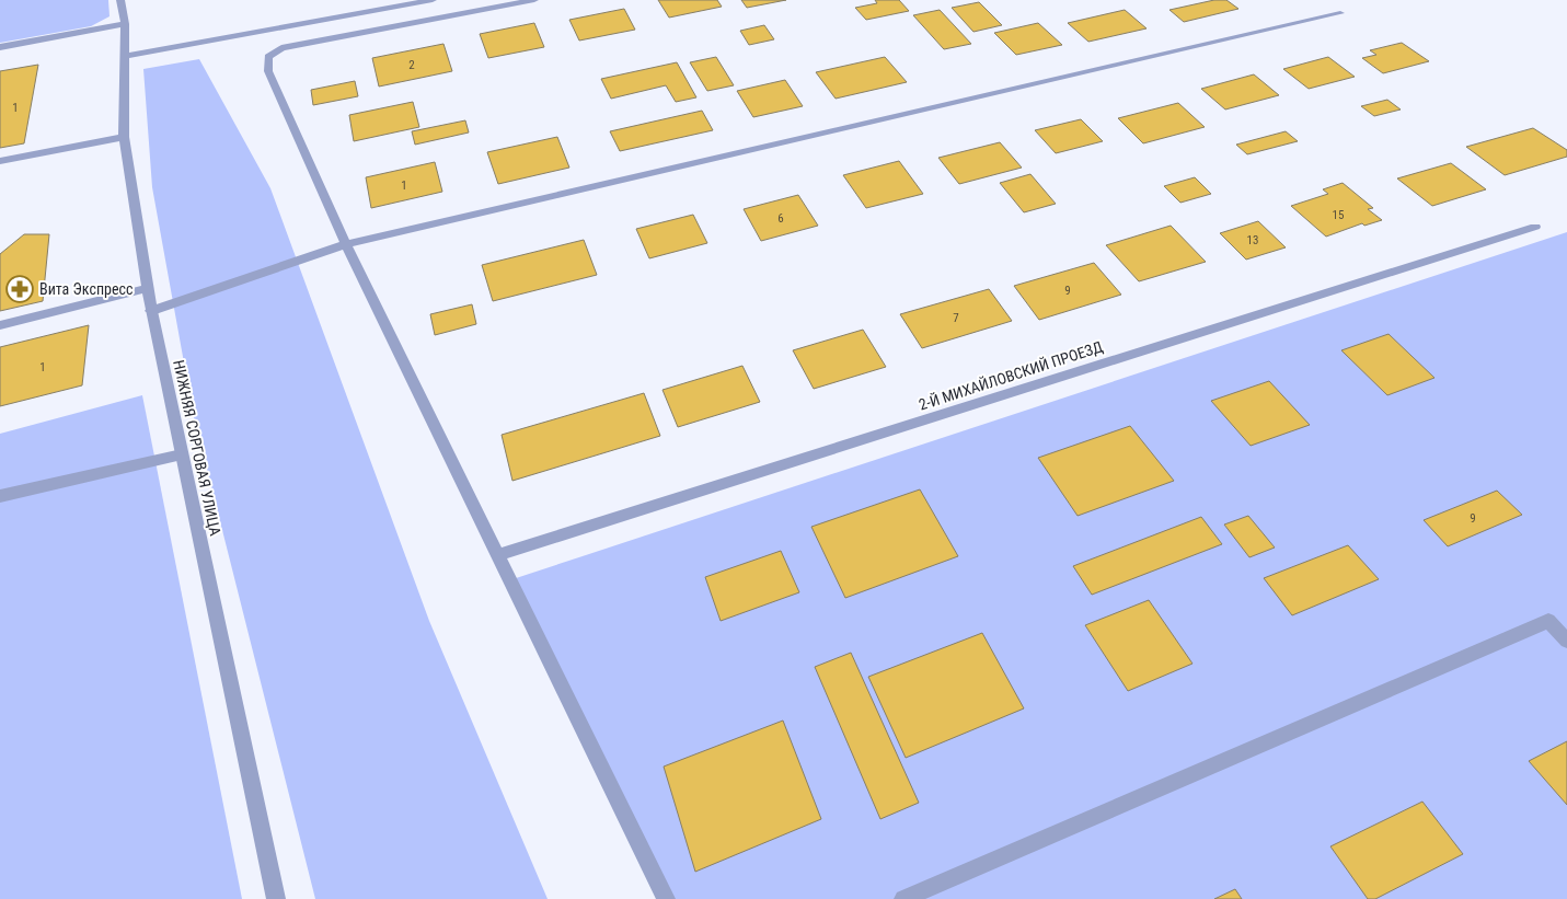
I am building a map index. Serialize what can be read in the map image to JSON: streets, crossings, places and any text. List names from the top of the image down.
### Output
{
  "streets": {
    "street": ["2-Й МИХАЙЛОВСКИЙ ПРОЕЗД", "НИЖНЯЯ СОРГОВАЯ УЛИЦА"]
  },
  "places": {
    "pharmacy": ["Вита Экспресс"]
  },
  "house_numbers": [
    "2",
    "1",
    "1",
    "15",
    "6",
    "13",
    "9",
    "7",
    "1",
    "9"
  ]
}
